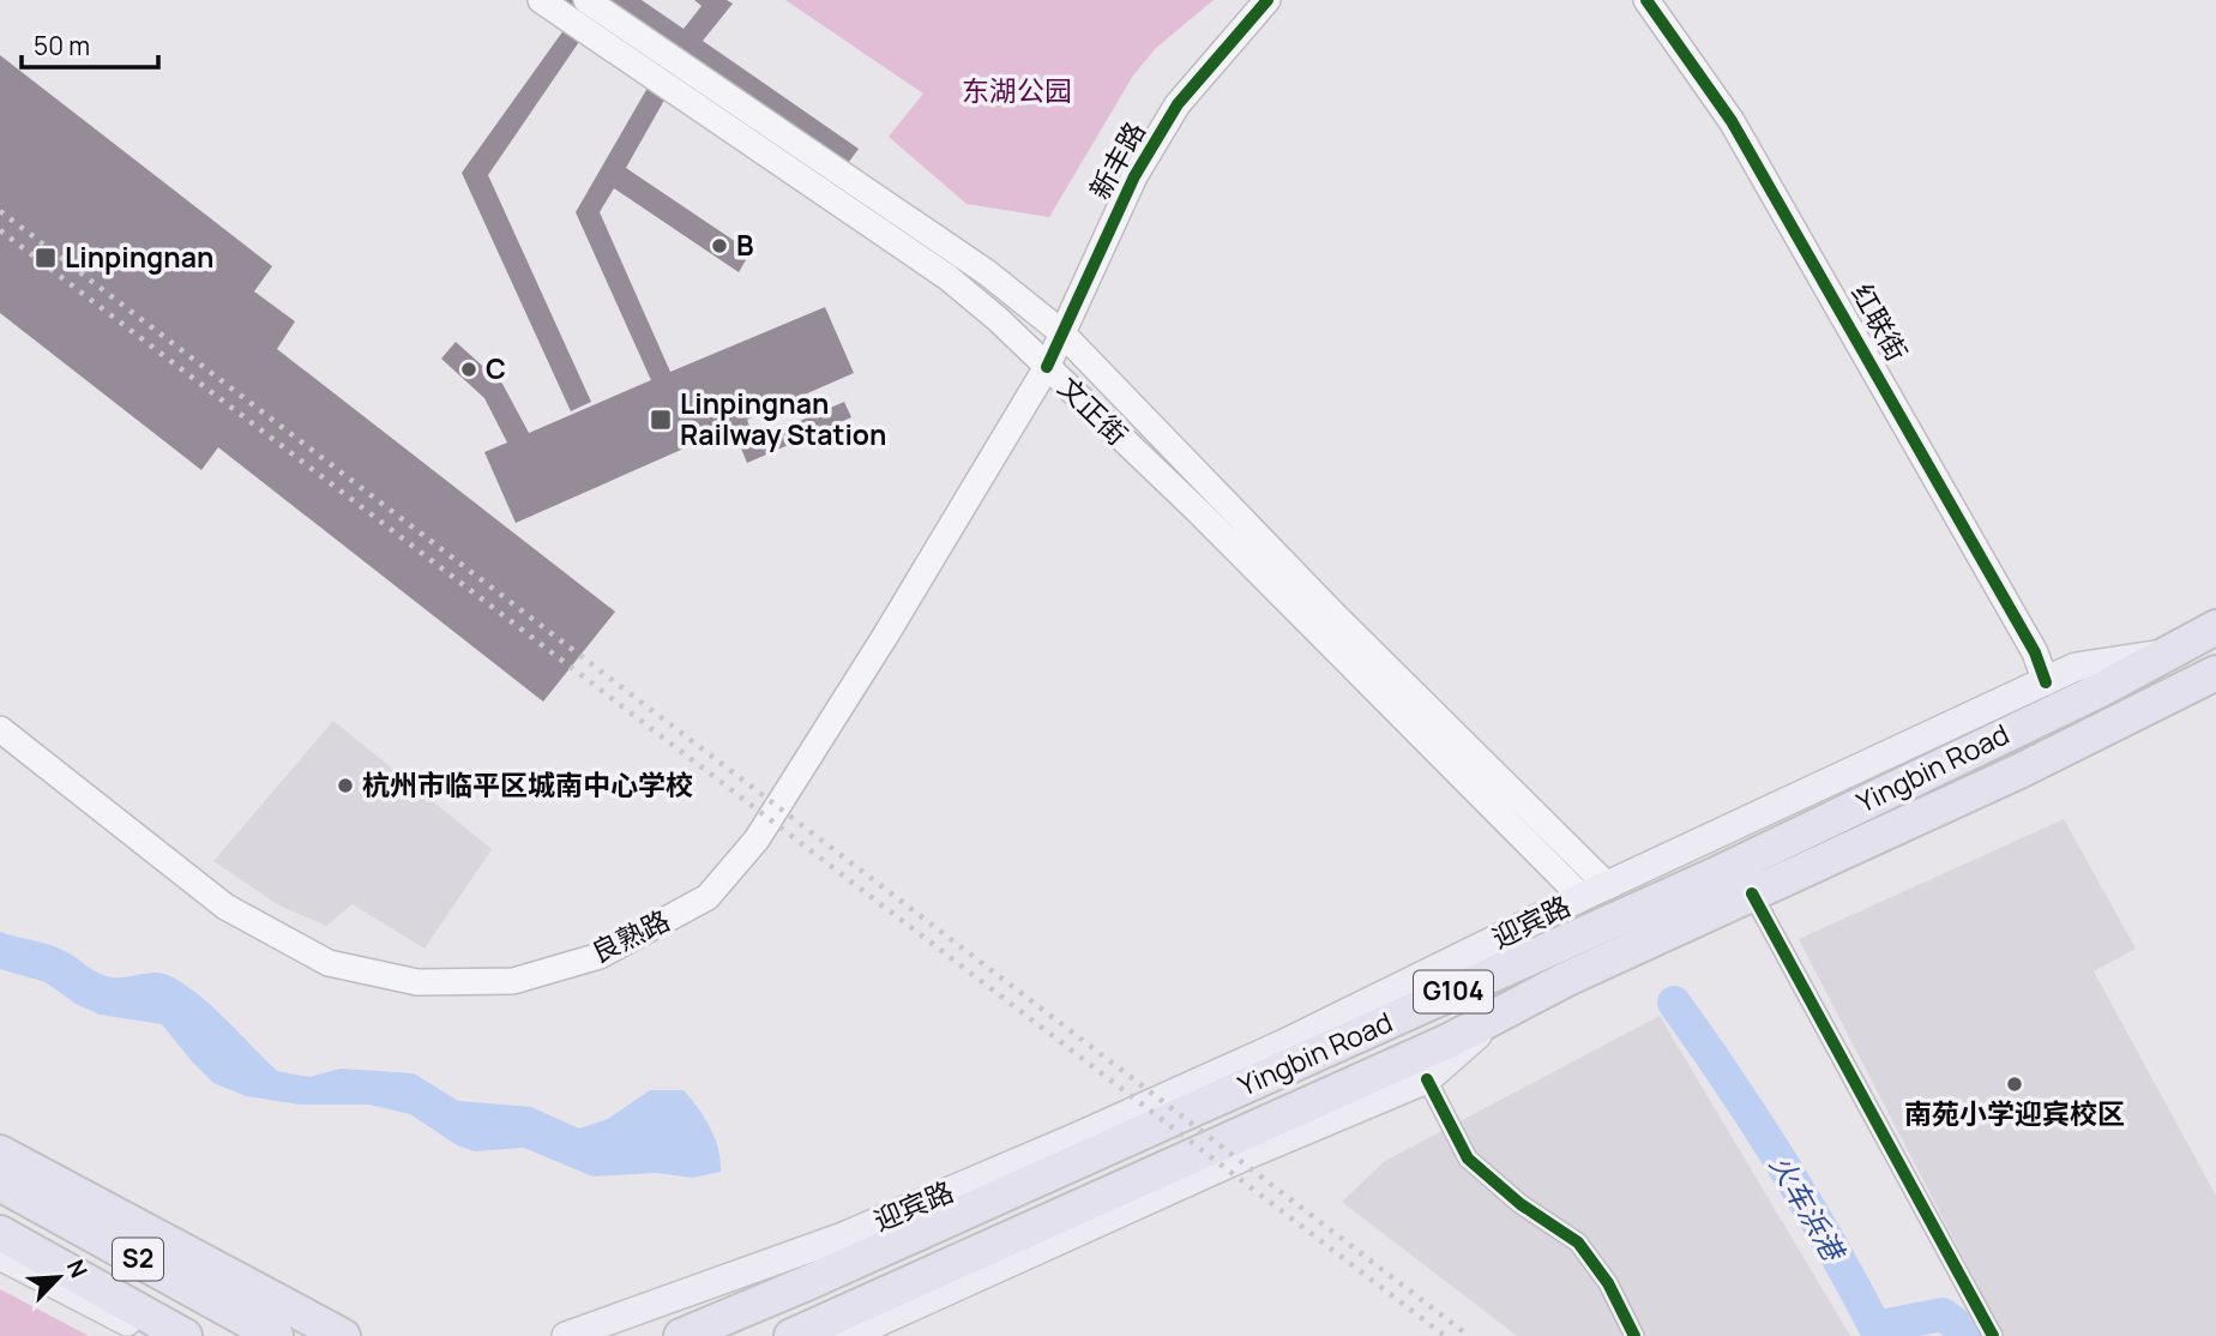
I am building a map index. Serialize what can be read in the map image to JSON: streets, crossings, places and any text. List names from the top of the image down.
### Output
{
  "streets": {
    "highway": ["Yingbin Road", "G104", "S2"],
    "main road": [
      "新丰路",
      "红联街",
      "文正街",
      "迎宾路",
      "良熟路"
    ]
  },
  "crossings": [
    ["新丰路", "文正街"],
    ["新丰路", "良熟路"],
    ["红联街", "迎宾路"],
    ["文正街", "迎宾路"],
    ["文正街", "良熟路"],
    ["Yingbin Road", "迎宾路"]
  ],
  "water": ["火车浜港"],
  "parks": ["东湖公园"],
  "places": {
    "other": [
      "B",
      "C",
      "杭州市临平区城南中心学校",
      "南苑小学迎宾校区"
    ],
    "transit": ["Linpingnan", "Linpingnan Railway Station"]
  },
  "scale_bar": "50 m",
  "north": "top right"
}
